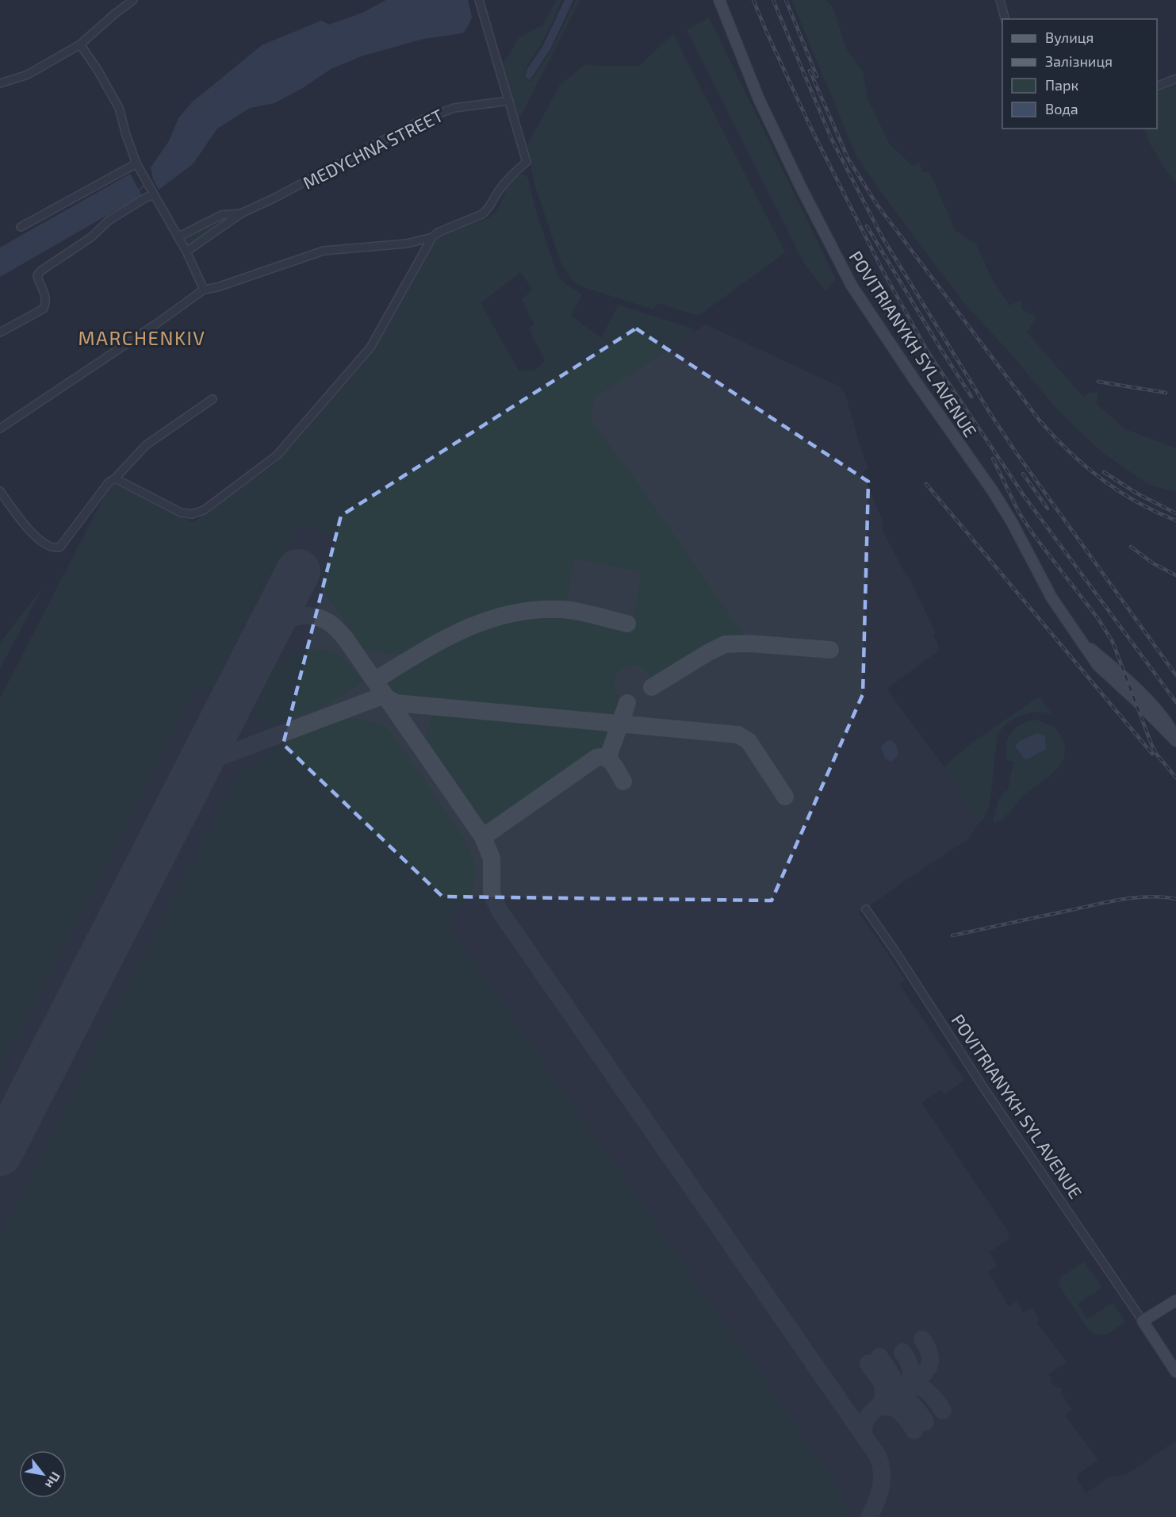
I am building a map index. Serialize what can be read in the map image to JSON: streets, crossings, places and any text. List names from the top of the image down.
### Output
{
  "streets": {
    "main road": ["POVITRIANYKH SYL AVENUE"],
    "street": ["MEDYCHNA STREET"]
  },
  "districts": ["MARCHENKIV"],
  "legend": [
    "Вулиця",
    "Залізниця",
    "Парк",
    "Вода"
  ],
  "north": "bottom right"
}
